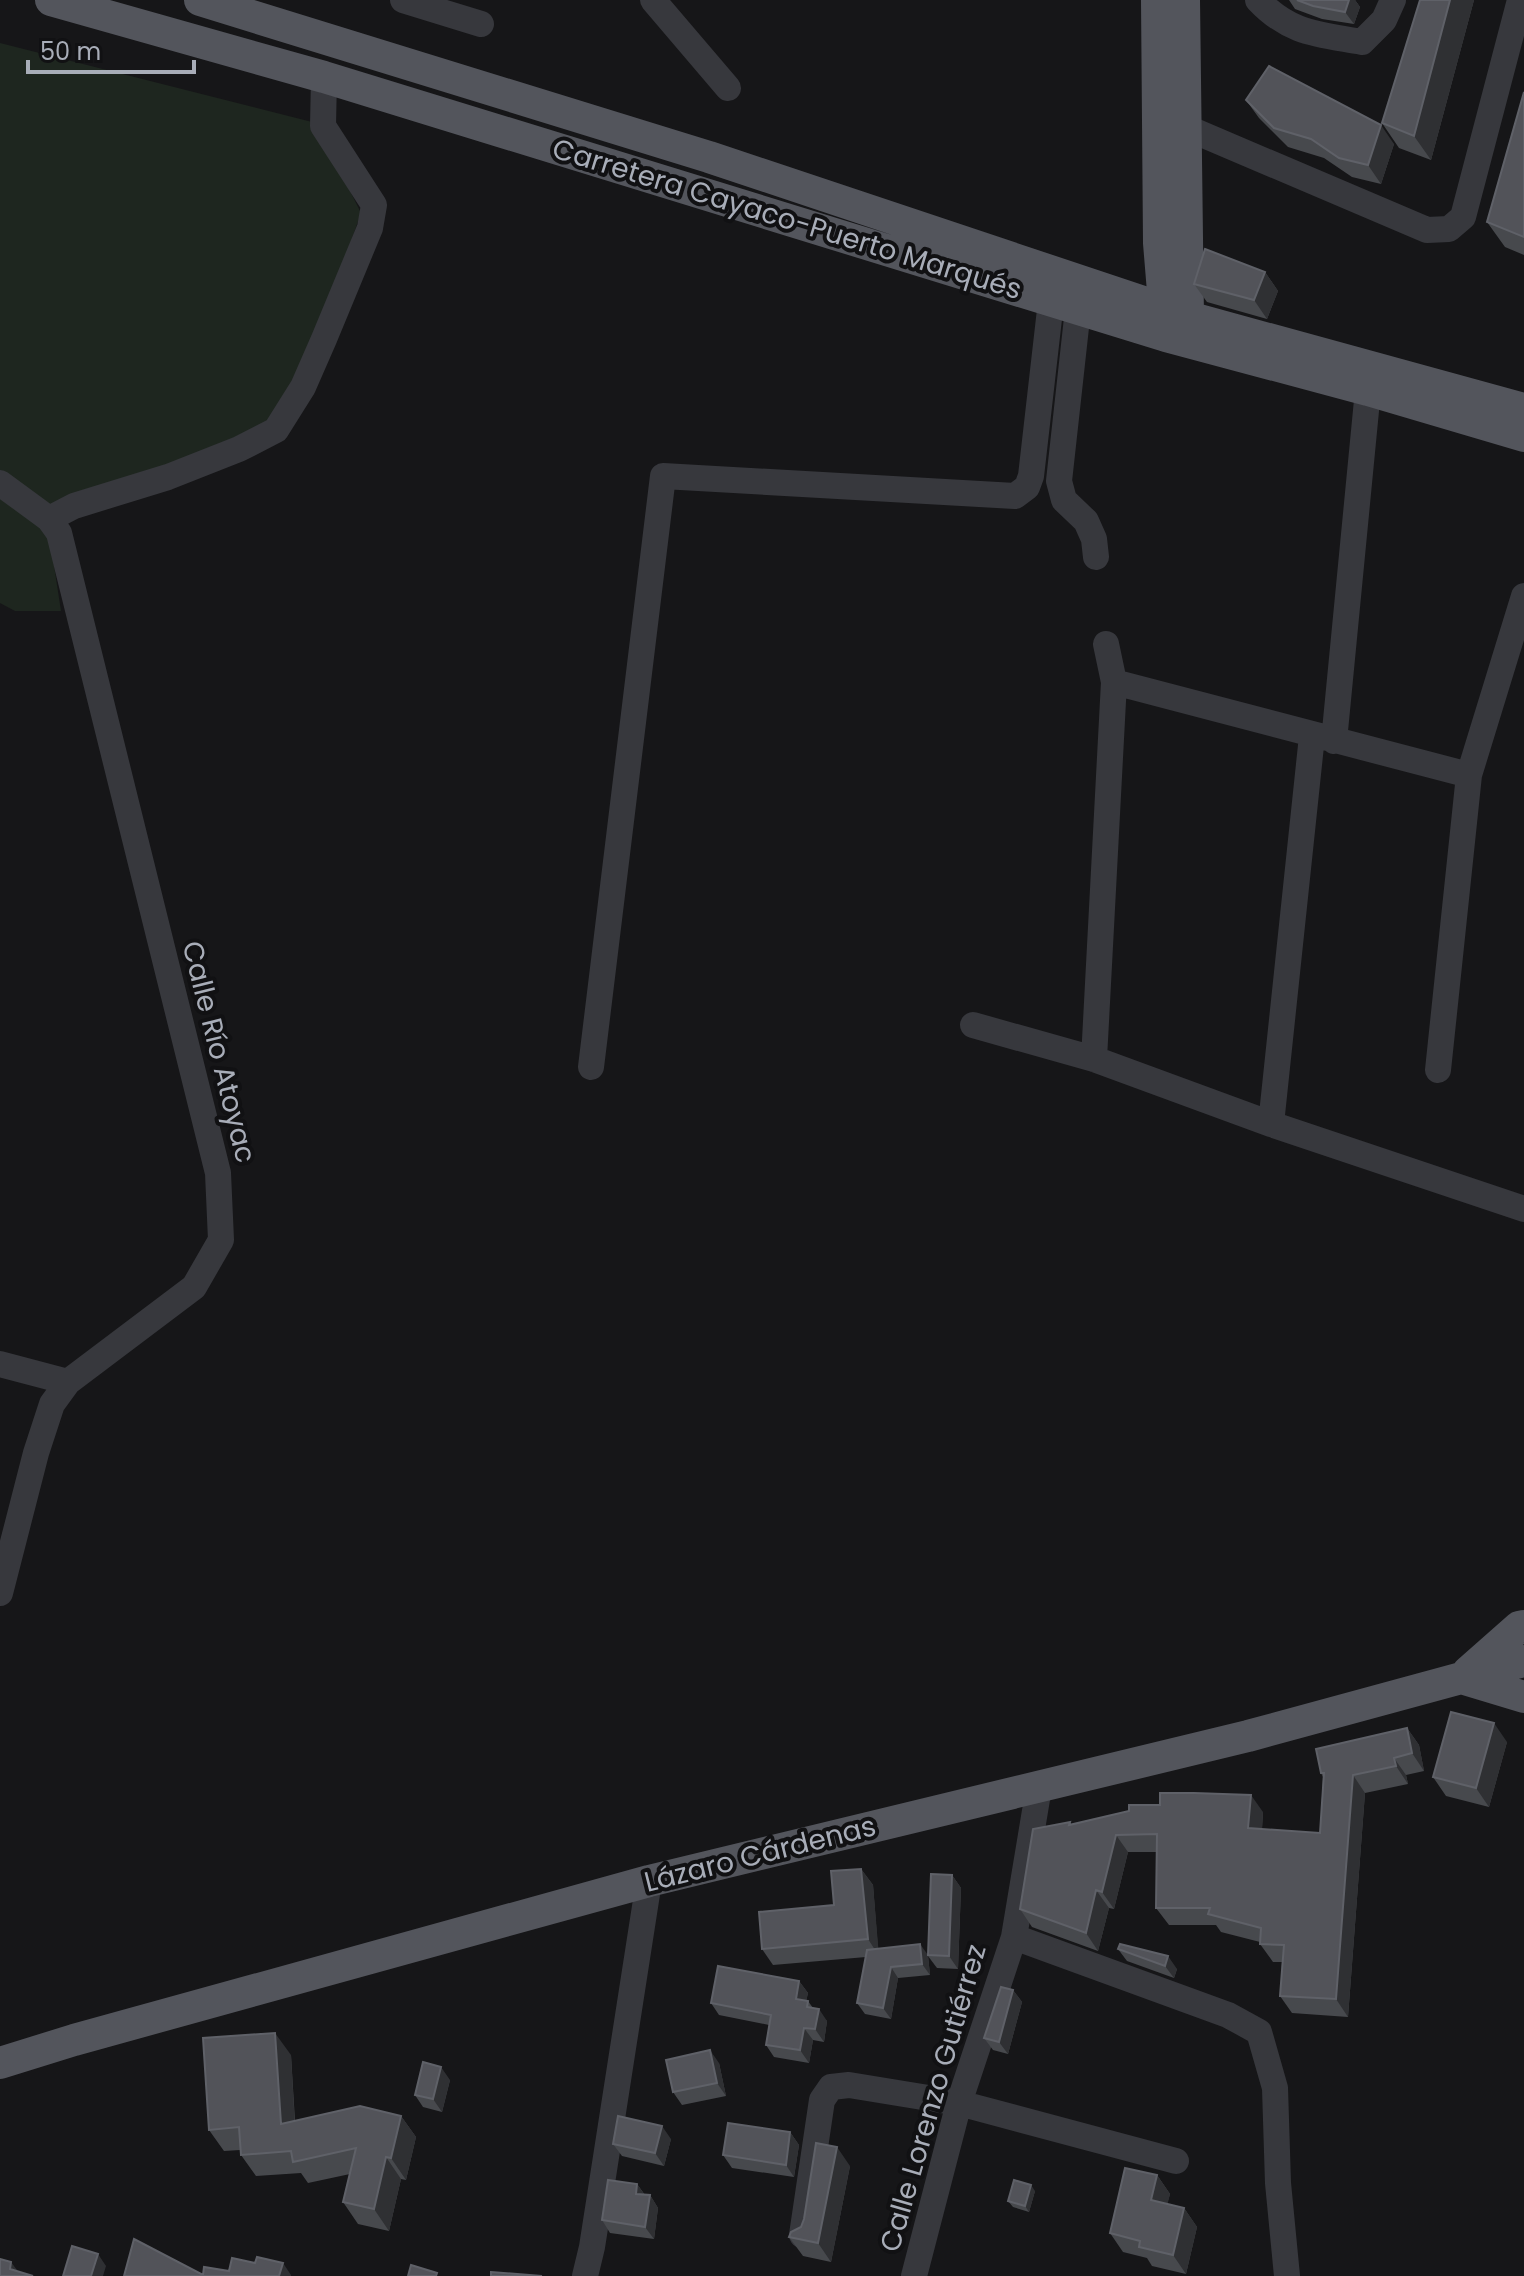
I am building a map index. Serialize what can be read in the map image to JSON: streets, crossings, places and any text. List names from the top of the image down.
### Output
{
  "streets": {
    "main road": ["Carretera Cayaco-Puerto Marqués", "Lázaro Cárdenas"],
    "street": ["Calle Río Atoyac", "Calle Lorenzo Gutiérrez"]
  },
  "crossings": [
    ["Lázaro Cárdenas", "Calle Lorenzo Gutiérrez"]
  ],
  "scale_bar": "50 m"
}
